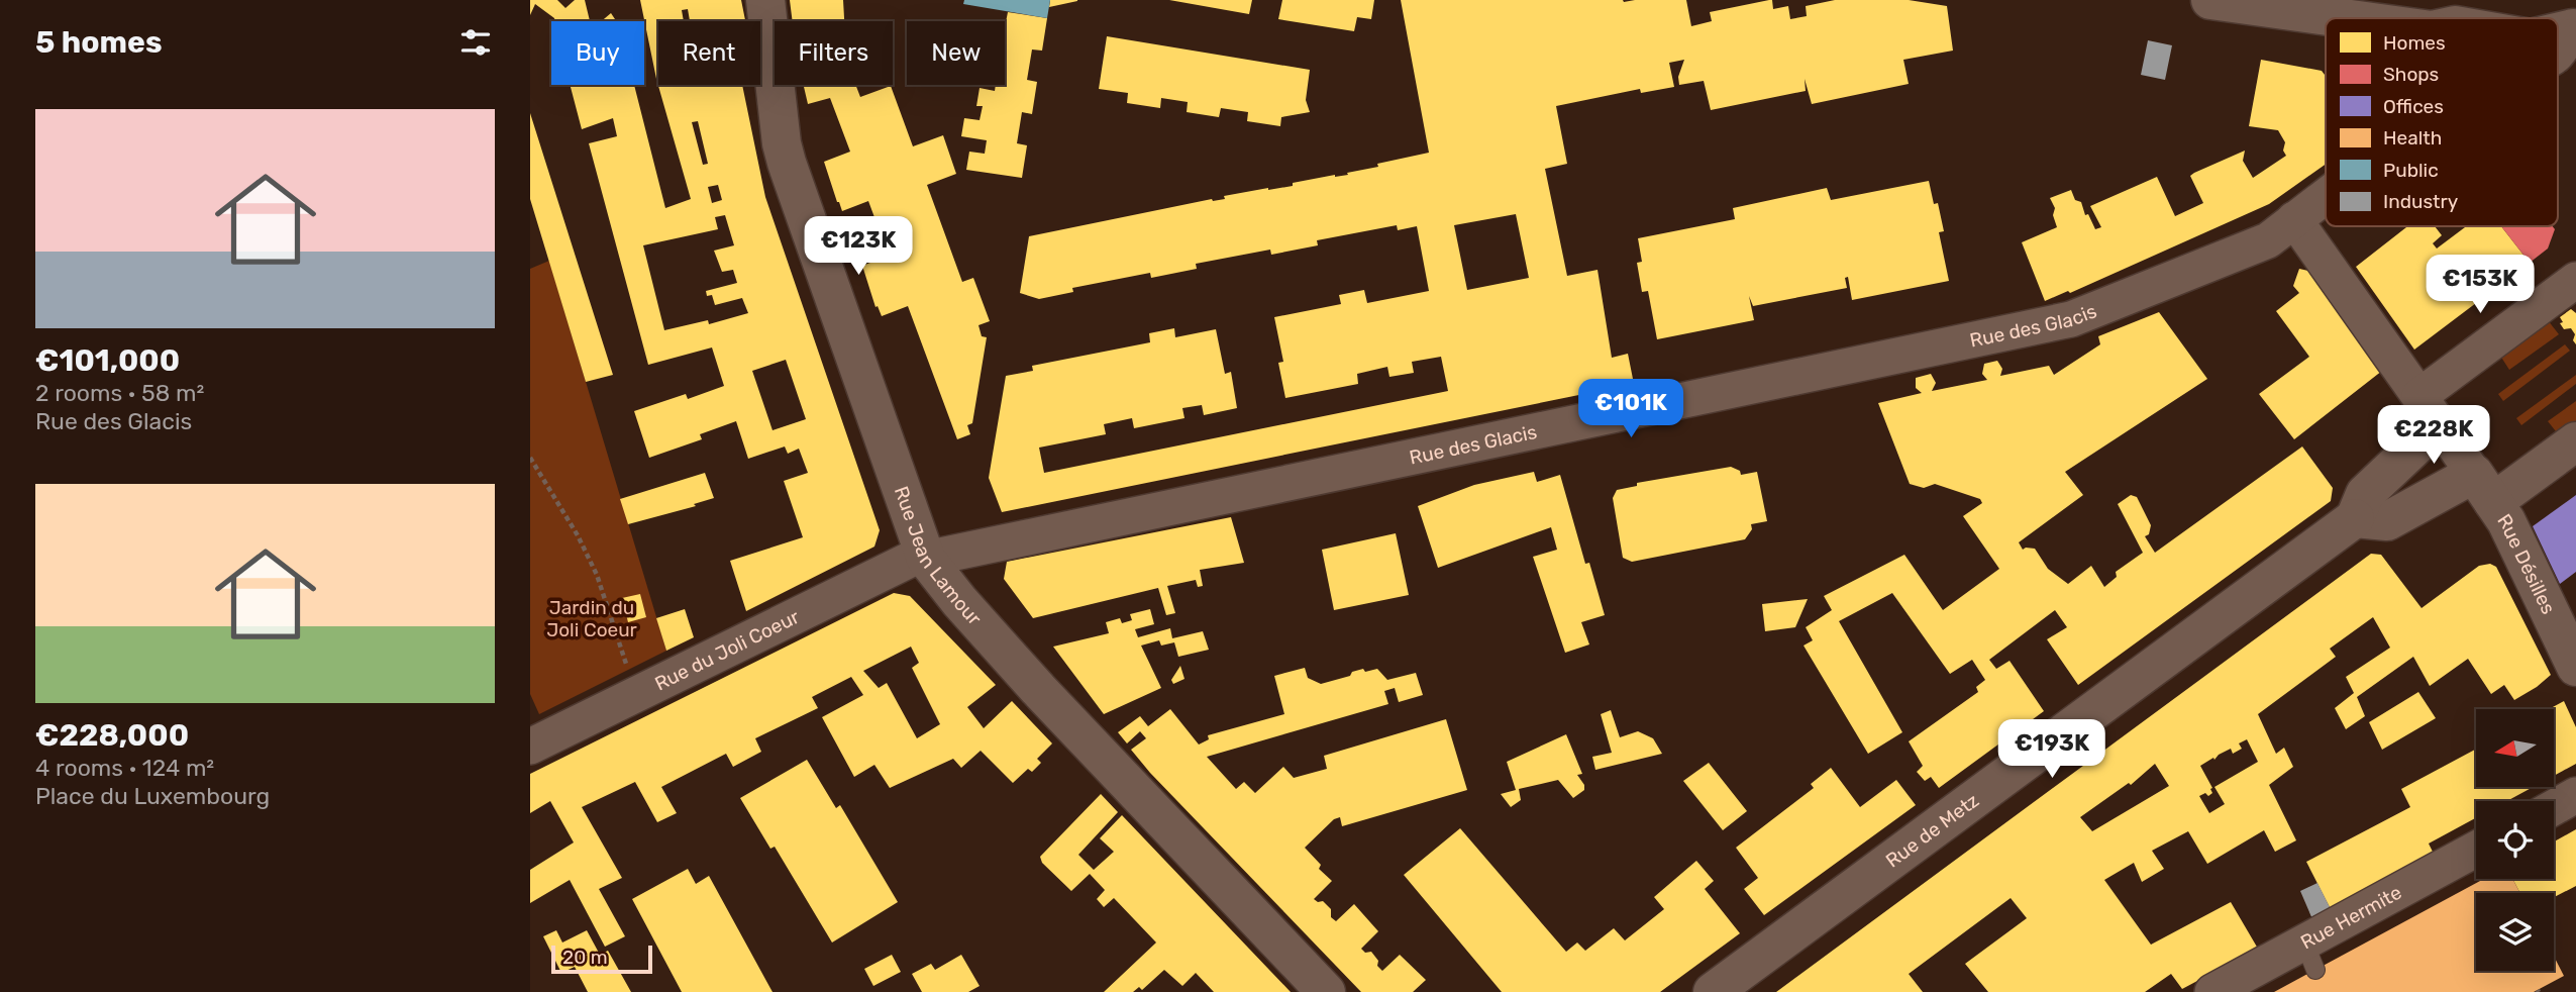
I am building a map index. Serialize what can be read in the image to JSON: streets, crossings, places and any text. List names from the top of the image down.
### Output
{
  "streets": {
    "street": [
      "Rue des Glacis",
      "Rue Jean Lamour",
      "Rue Désilles",
      "Rue du Joli Coeur",
      "Rue de Metz",
      "Rue Hermite"
    ]
  },
  "crossings": [
    ["Rue des Glacis", "Rue Jean Lamour"],
    ["Rue des Glacis", "Rue du Joli Coeur"],
    ["Rue Jean Lamour", "Rue du Joli Coeur"]
  ],
  "parks": ["Jardin du Joli Coeur"],
  "legend": [
    "Homes",
    "Shops",
    "Offices",
    "Health",
    "Public",
    "Industry"
  ],
  "scale_bar": "20 m",
  "north": "left",
  "page": {
    "heading": "5 homes",
    "chip": [
      "Buy",
      "Rent",
      "Filters",
      "New"
    ],
    "list": [
      {
        "name": "€101,000",
        "note": "2 rooms · 58 m² · Rue des Glacis"
      },
      {
        "name": "€228,000",
        "note": "4 rooms · 124 m² · Place du Luxembourg"
      }
    ],
    "price": [
      "€123K",
      "€153K",
      "€101K",
      "€228K",
      "€193K"
    ],
    "scale": "20 m"
  }
}
